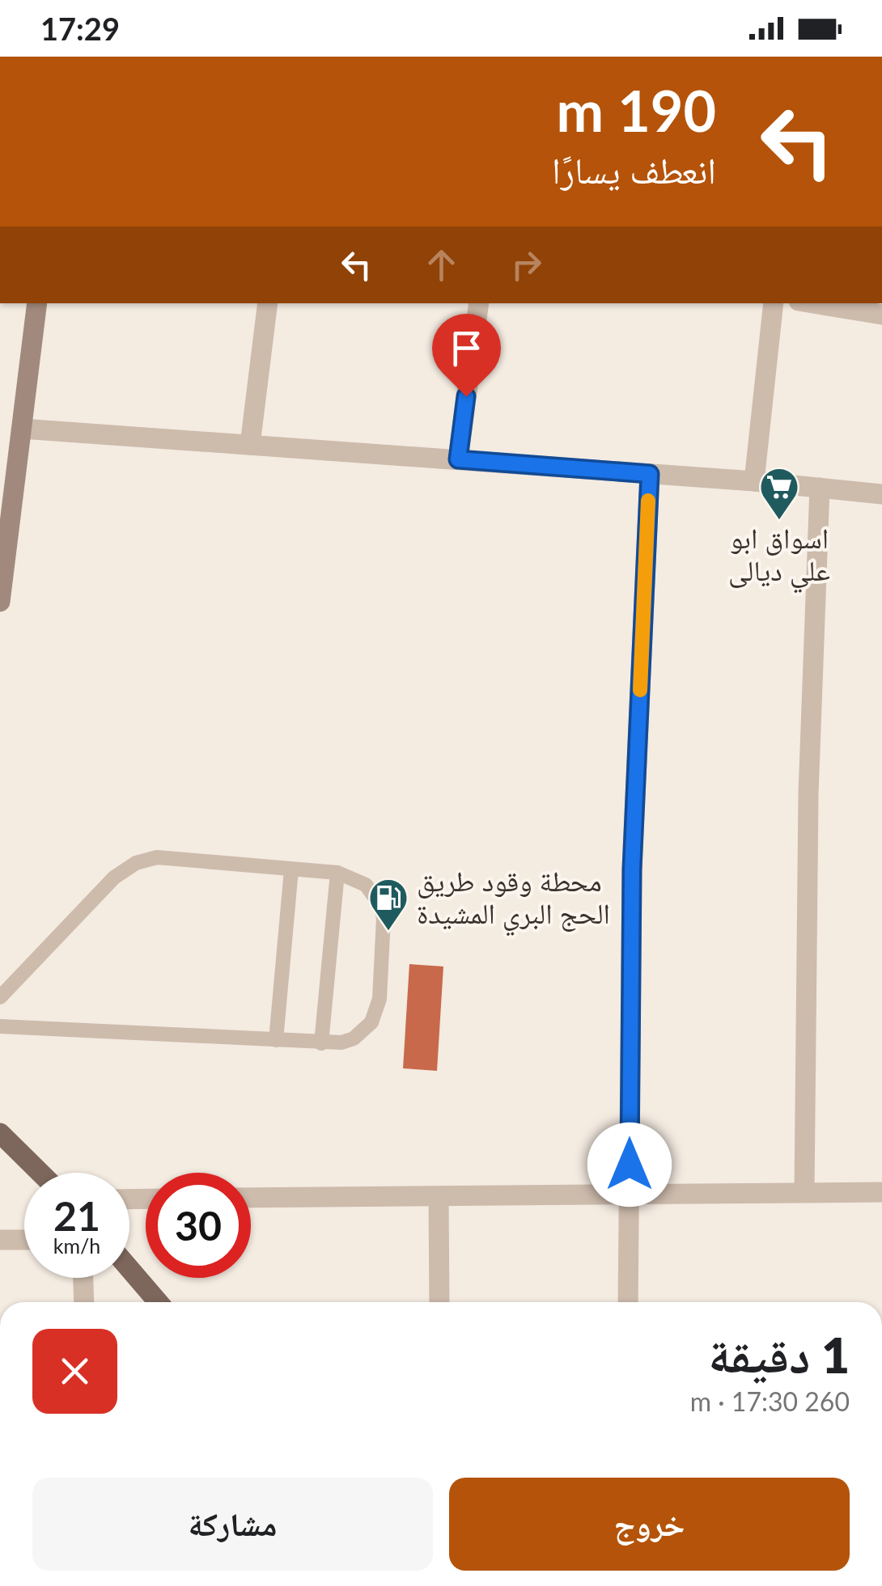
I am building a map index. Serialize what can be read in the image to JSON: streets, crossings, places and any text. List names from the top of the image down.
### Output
{
  "places": {
    "supermarket": ["اسواق ابو علي ديالى"],
    "fuel station": ["محطة وقود طريق الحج البري المشيدة"]
  },
  "page": {
    "status": "17:29",
    "turn": ["190 m", "انعطف يسارًا"],
    "speed": "21 km/h",
    "limit": "30",
    "heading": ["1 دقيقة", "260 m · 17:30"],
    "buttons": ["خروج", "مشاركة"]
  }
}
